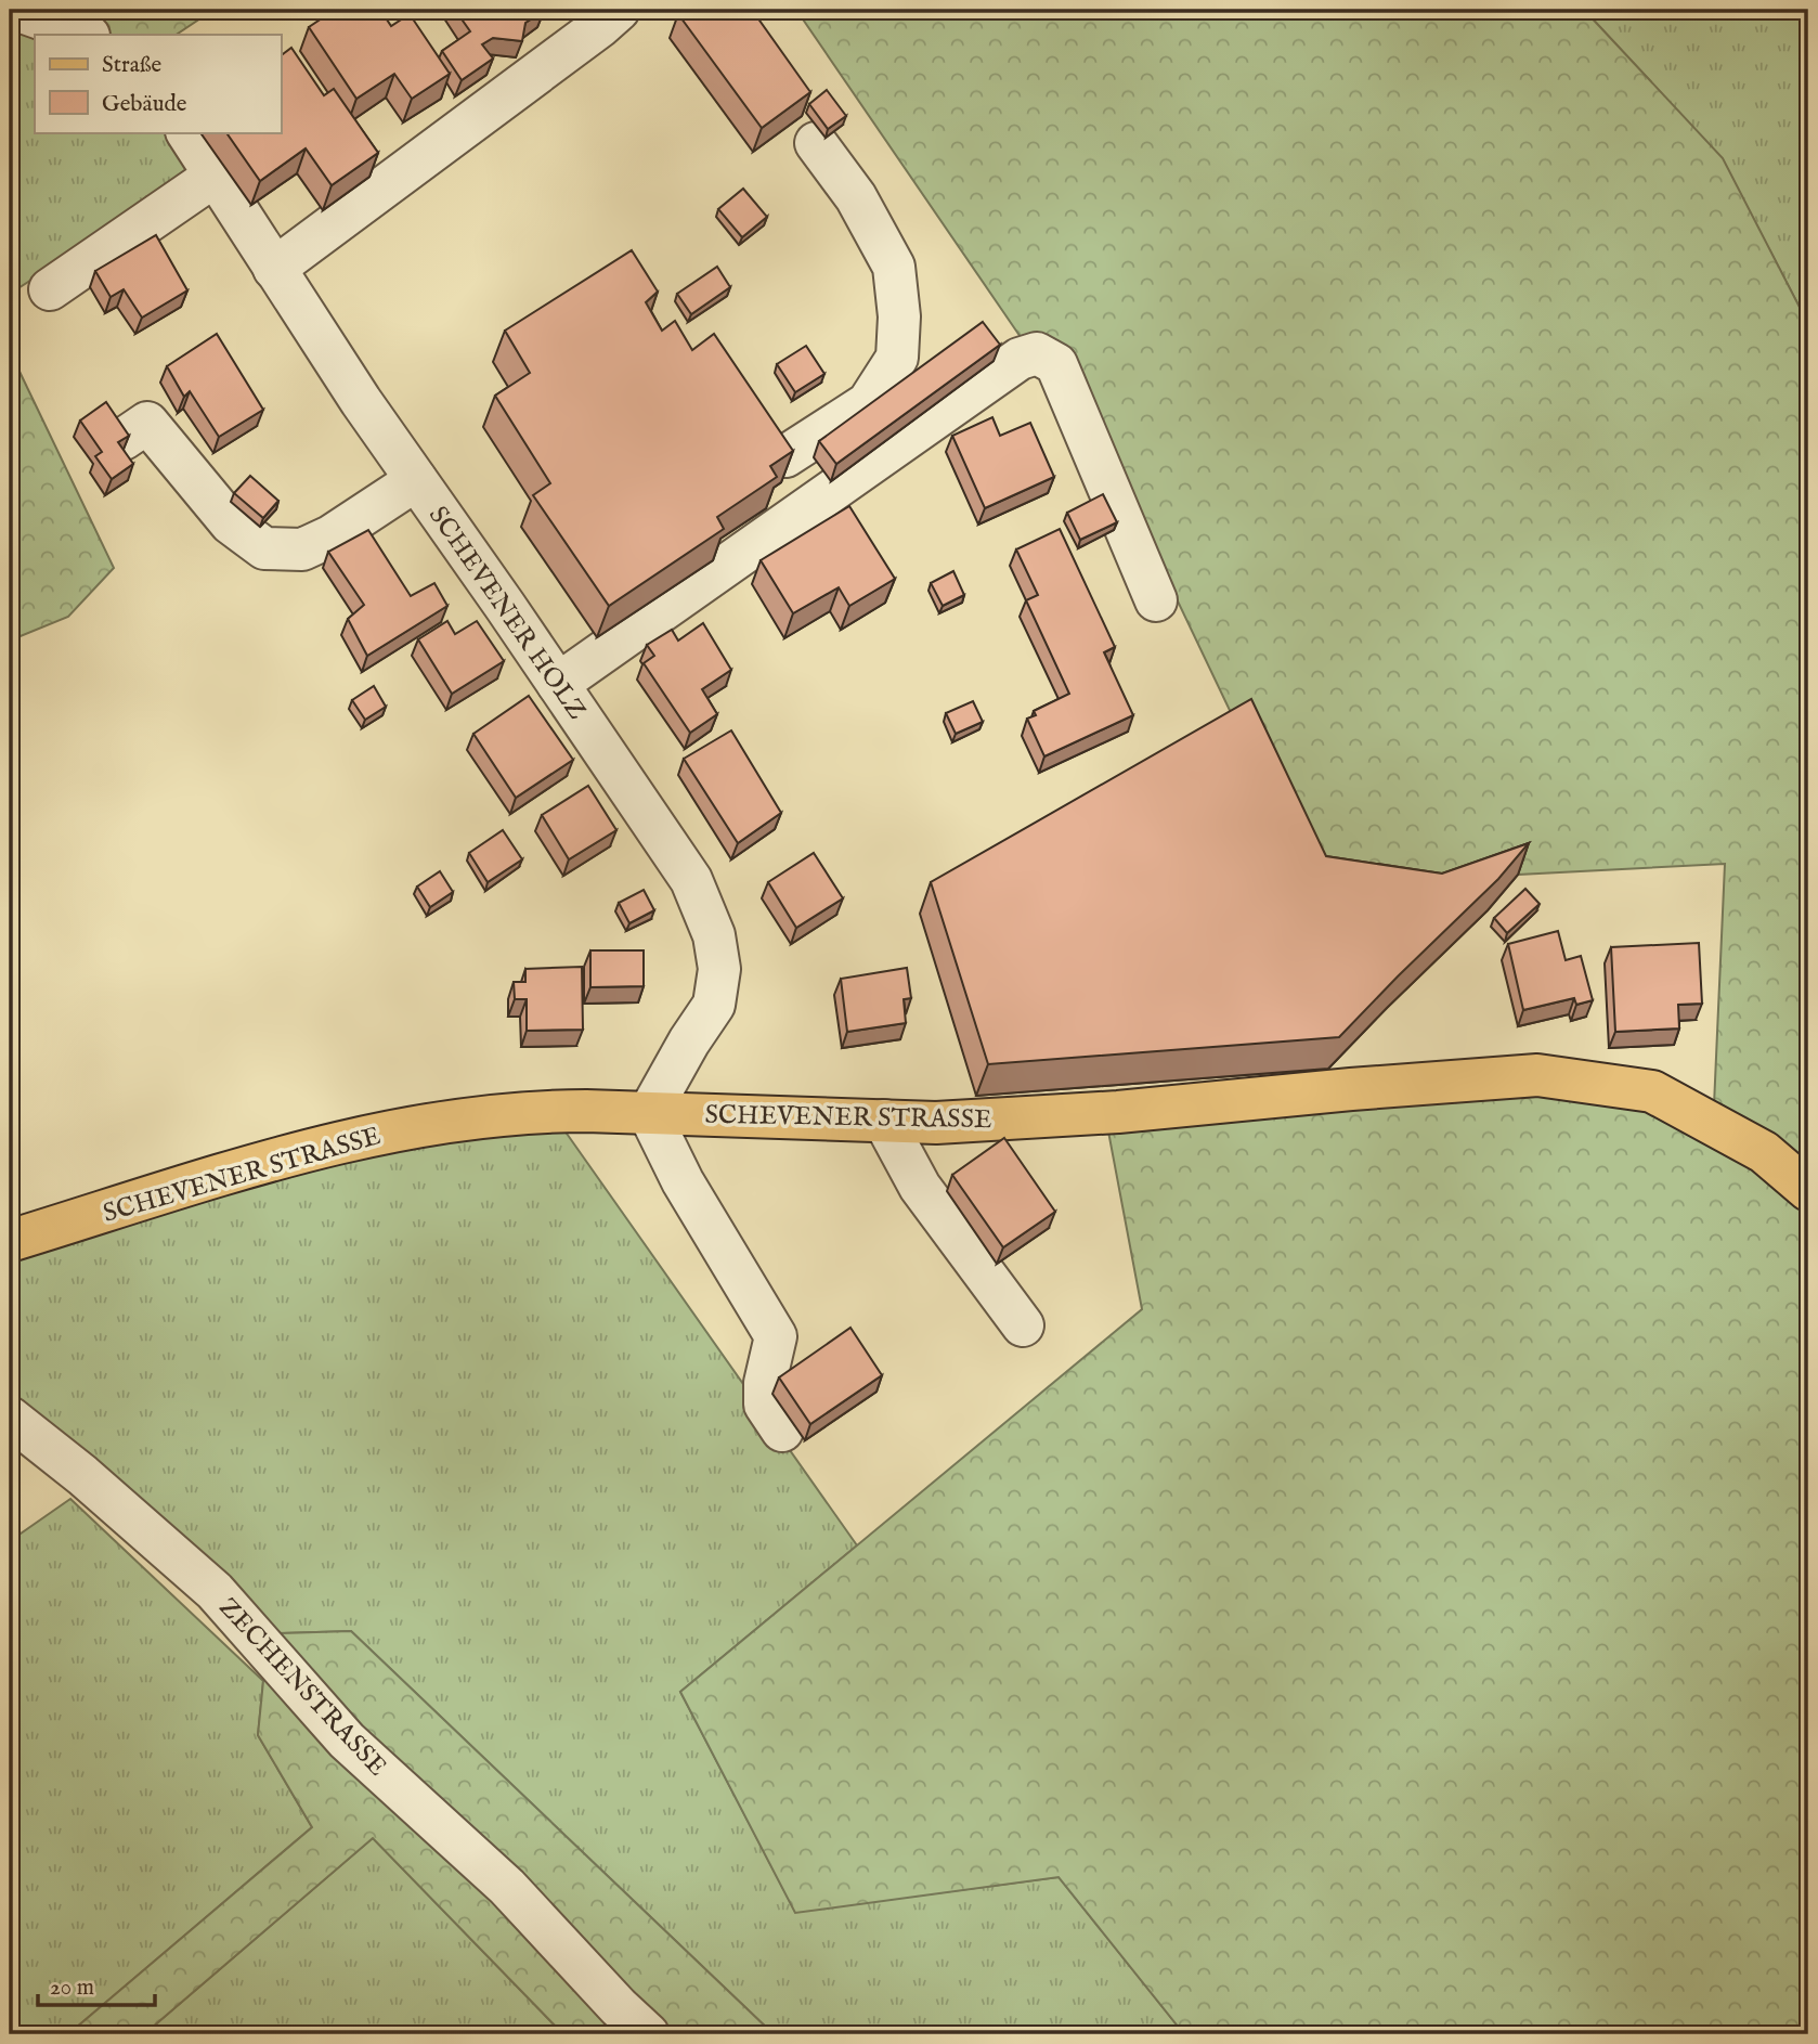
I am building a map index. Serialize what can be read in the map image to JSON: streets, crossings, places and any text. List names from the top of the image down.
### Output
{
  "streets": {
    "main road": ["SCHEVENER STRASSE"],
    "street": ["SCHEVENER HOLZ", "ZECHENSTRASSE"]
  },
  "crossings": [
    ["SCHEVENER HOLZ", "SCHEVENER STRASSE"]
  ],
  "legend": ["Straße", "Gebäude"],
  "scale_bar": "20 m"
}
